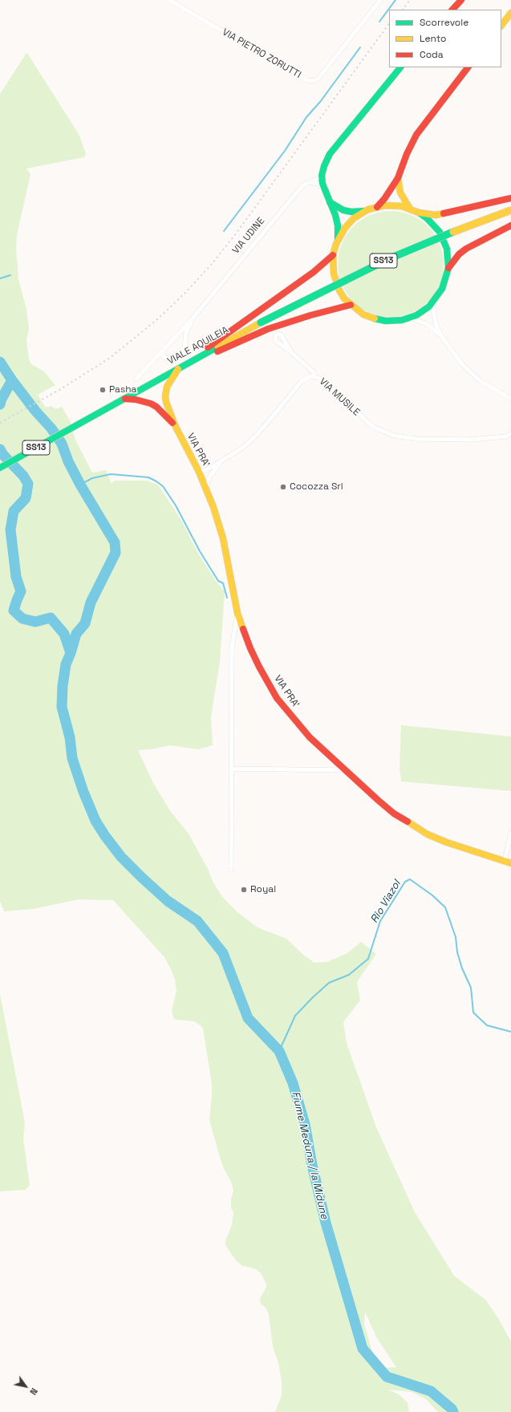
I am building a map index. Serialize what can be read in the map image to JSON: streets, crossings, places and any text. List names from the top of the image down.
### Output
{
  "streets": {
    "main road": ["SS13", "VIALE AQUILEIA", "VIA PRA'"],
    "street": ["VIA PIETRO ZORUTTI", "VIA UDINE", "VIA MUSILE"]
  },
  "crossings": [
    ["VIALE AQUILEIA", "VIA PRA'"],
    ["VIA MUSILE", "VIA PRA'"]
  ],
  "water": ["Rio Viazol", "Fiume Meduna / la Midune"],
  "places": ["Pasha", "Cocozza Srl", "Royal"],
  "legend": ["Scorrevole", "Lento", "Coda"],
  "north": "bottom right"
}
